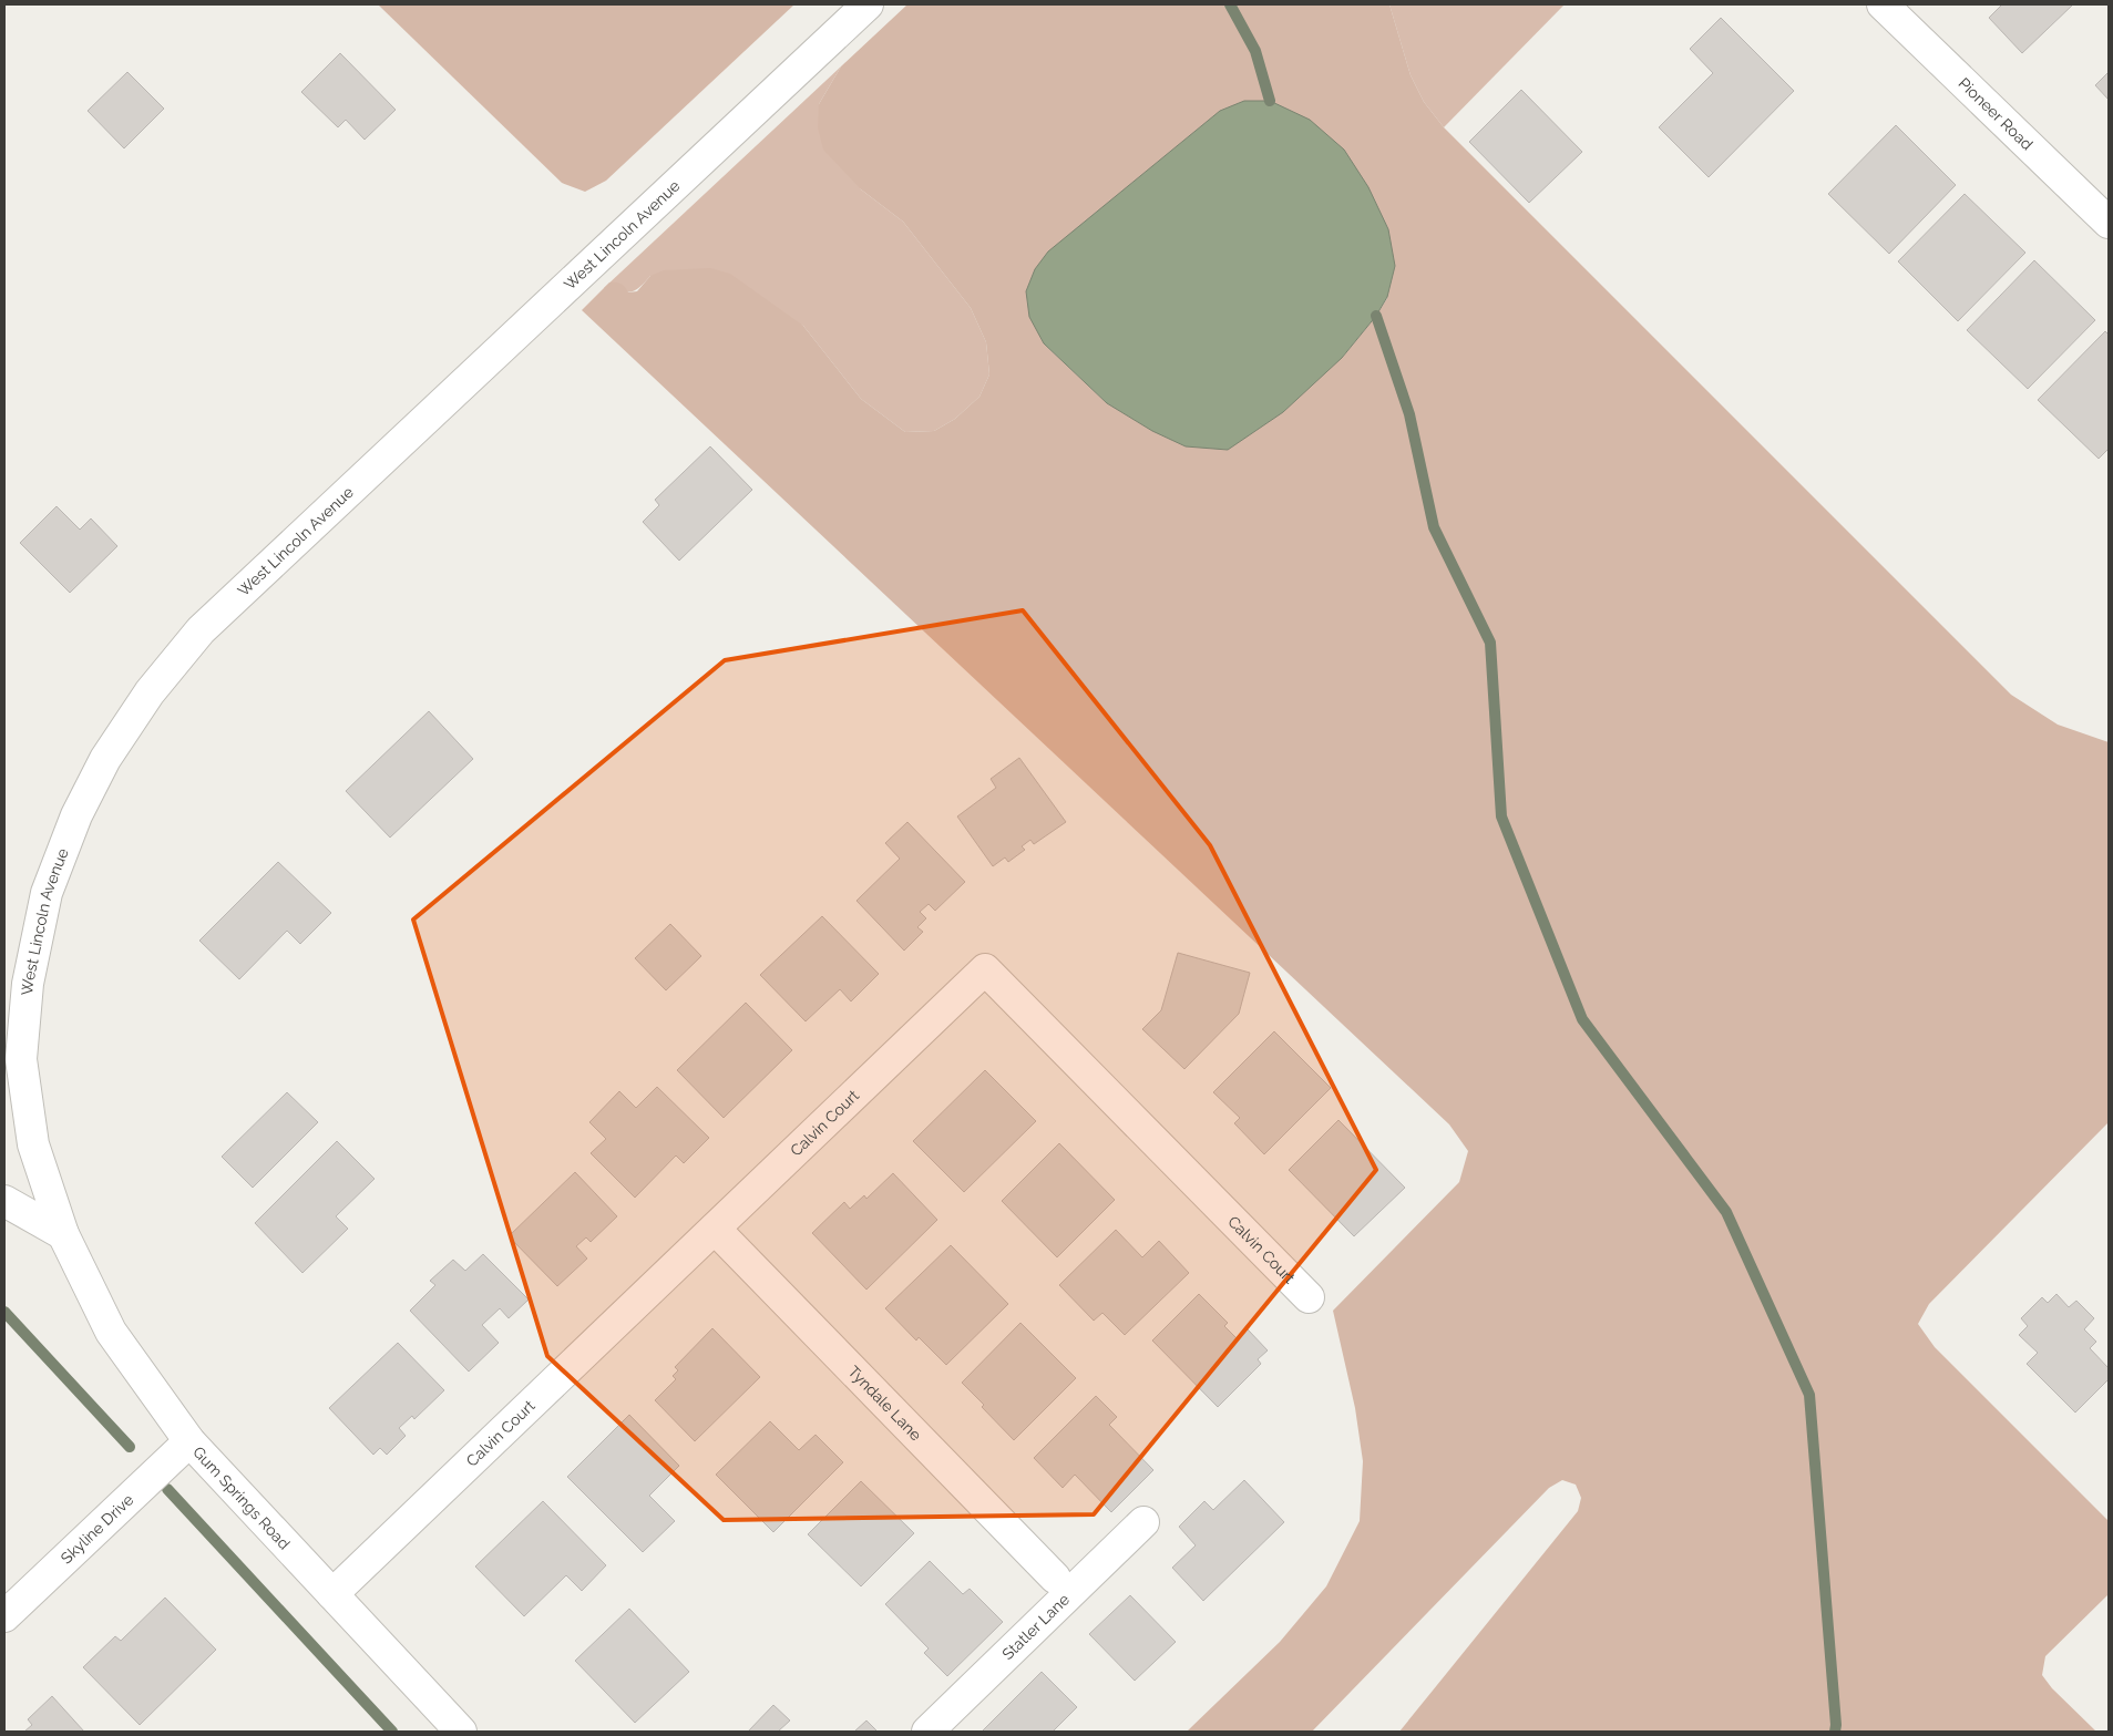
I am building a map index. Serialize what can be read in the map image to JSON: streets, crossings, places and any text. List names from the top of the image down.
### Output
{
  "streets": {
    "street": [
      "Pioneer Road",
      "West Lincoln Avenue",
      "Calvin Court",
      "Tyndale Lane",
      "Gum Springs Road",
      "Skyline Drive",
      "Statler Lane"
    ]
  },
  "crossings": [
    ["West Lincoln Avenue", "Gum Springs Road"],
    ["Calvin Court", "Tyndale Lane"],
    ["Calvin Court", "Gum Springs Road"],
    ["Gum Springs Road", "Skyline Drive"]
  ]
}
